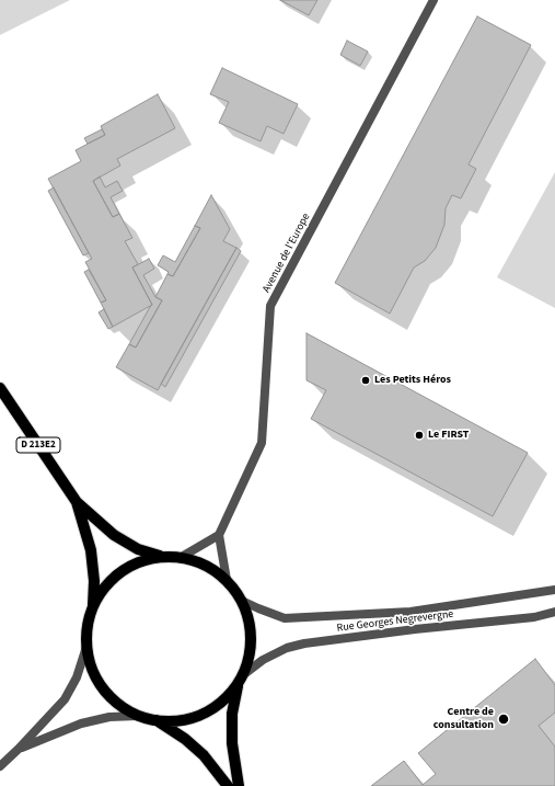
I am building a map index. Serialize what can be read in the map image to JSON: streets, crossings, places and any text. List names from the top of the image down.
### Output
{
  "streets": {
    "main road": ["D 213E2"],
    "street": ["Avenue de l'Europe", "Rue Georges Negrevergne"]
  },
  "places": ["Les Petits Héros", "Le FIRST", "Centre de consultation"]
}
